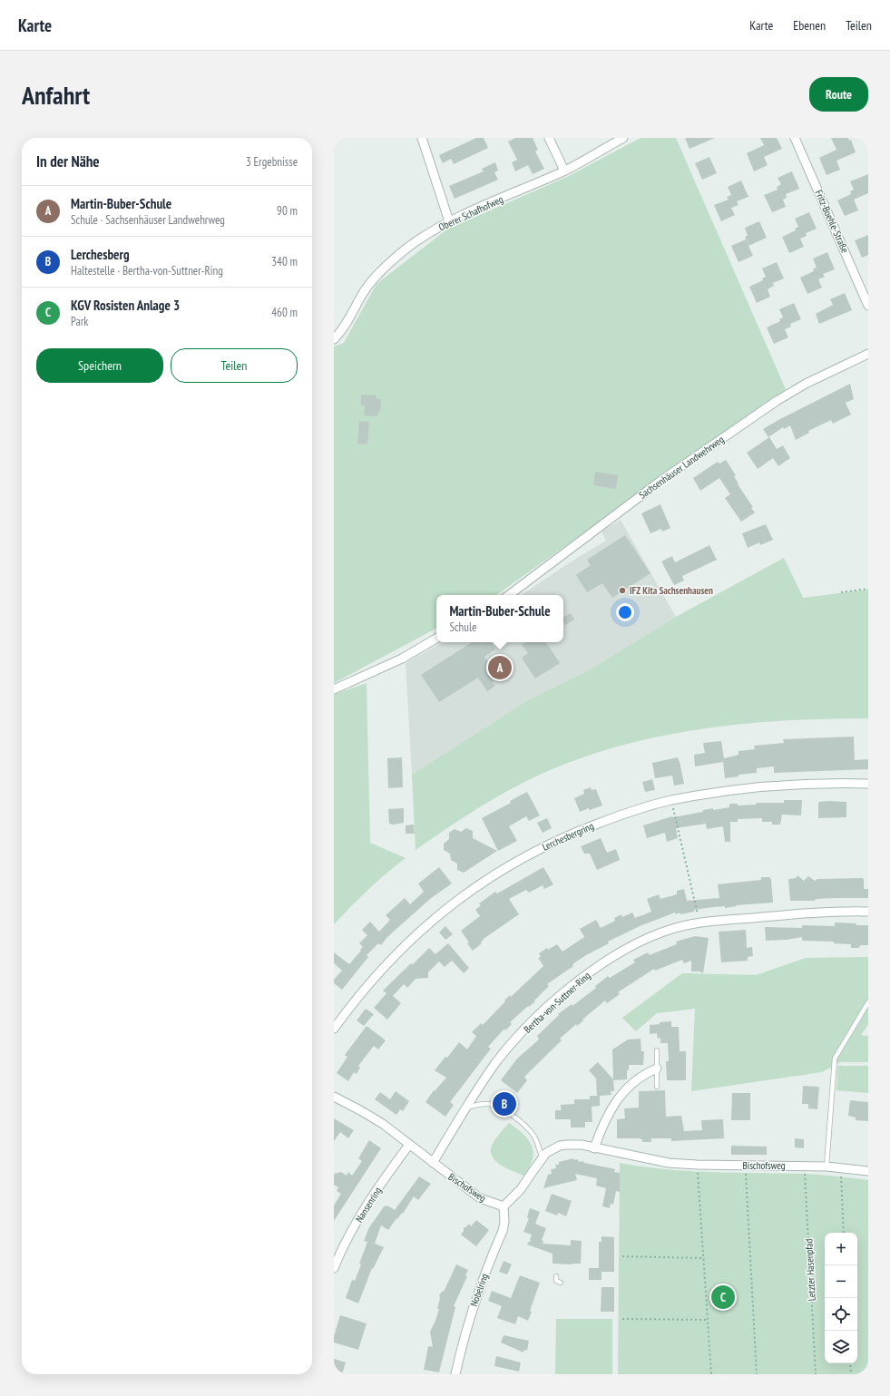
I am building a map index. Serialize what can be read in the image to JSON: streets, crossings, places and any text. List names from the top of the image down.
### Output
{
  "streets": {
    "street": [
      "Oberer Schafhofweg",
      "Fritz-Boehle-Straße",
      "Sachsenhäuser Landwehrweg",
      "Lerchesbergring",
      "Bertha-von-Suttner-Ring",
      "Bischofsweg",
      "Nansenring",
      "Nobelring"
    ],
    "path": ["Letzter Hasenpfad"]
  },
  "crossings": [
    ["Bertha-von-Suttner-Ring", "Bischofsweg"],
    ["Bertha-von-Suttner-Ring", "Nobelring"],
    ["Bischofsweg", "Nansenring"],
    ["Bischofsweg", "Letzter Hasenpfad"],
    ["Bischofsweg", "Nobelring"]
  ],
  "places": ["IFZ Kita Sachsenhausen"],
  "page": {
    "header": "Karte",
    "nav": ["Karte", "Ebenen", "Teilen"],
    "buttons": [
      "Route",
      ["Speichern", "Teilen"]
    ],
    "title": "Anfahrt",
    "heading": ["In der Nähe", "3 Ergebnisse"],
    "list": [
      {
        "mark": "A",
        "name": "Martin-Buber-Schule",
        "note": "Schule · Sachsenhäuser Landwehrweg",
        "value": "90 m"
      },
      {
        "mark": "B",
        "name": "Lerchesberg",
        "note": "Haltestelle · Bertha-von-Suttner-Ring",
        "value": "340 m"
      },
      {
        "mark": "C",
        "name": "KGV Rosisten Anlage 3",
        "note": "Park",
        "value": "460 m"
      }
    ],
    "popup": ["Martin-Buber-Schule", "Schule"],
    "pins": ["A", "B", "C"],
    "map_buttons": ["+", "−"]
  }
}
